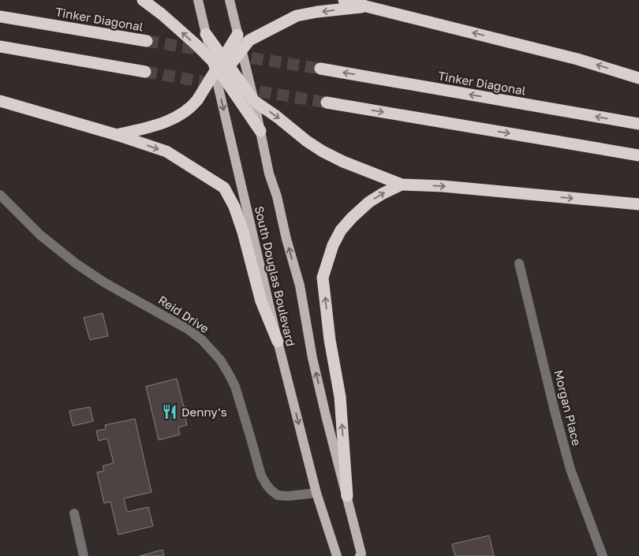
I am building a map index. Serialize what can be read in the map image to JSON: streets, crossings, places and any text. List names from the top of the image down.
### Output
{
  "streets": {
    "highway": ["Tinker Diagonal"],
    "main road": ["South Douglas Boulevard"],
    "street": ["Reid Drive", "Morgan Place"]
  },
  "crossings": [
    ["South Douglas Boulevard", "Reid Drive"]
  ],
  "places": {
    "restaurant": ["Denny's"]
  }
}
